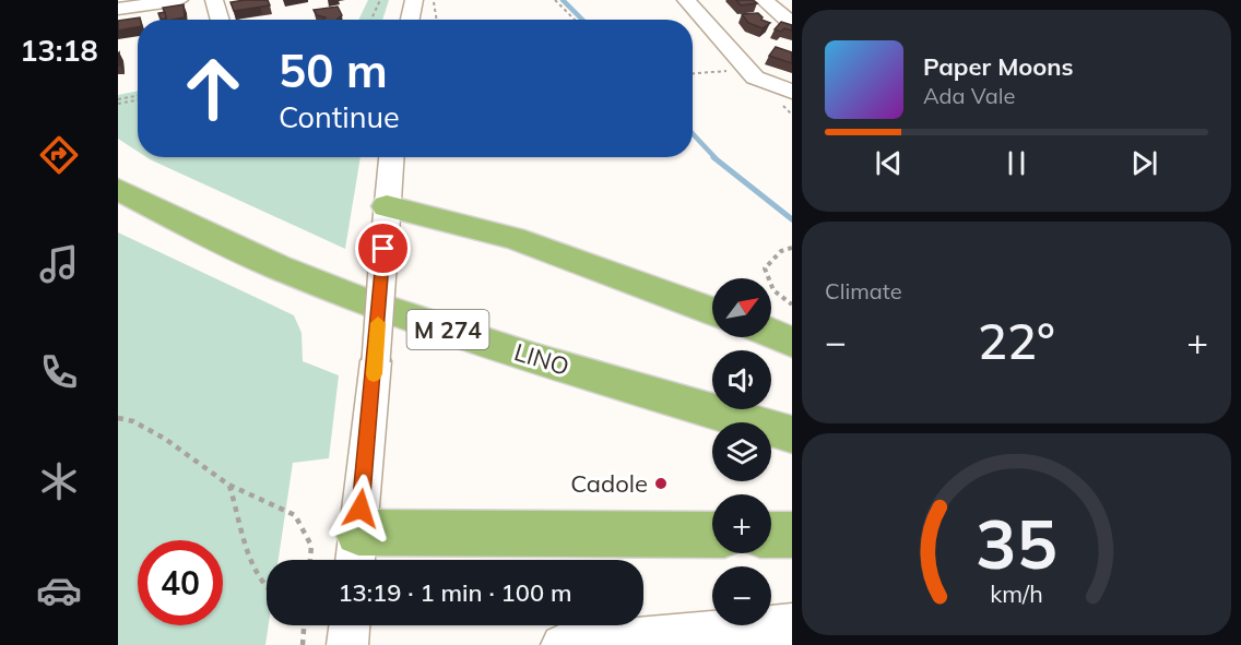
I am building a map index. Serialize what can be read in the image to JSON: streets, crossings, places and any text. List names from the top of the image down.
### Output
{
  "streets": {
    "highway": ["M 274", "LINO"]
  },
  "places": ["Cadole"],
  "north": "top right",
  "page": {
    "tabs": "13:18",
    "turn": ["50 m", "Continue"],
    "song": ["Paper Moons", "Ada Vale"],
    "tile": "Climate",
    "map_buttons": ["+", "−"],
    "heat": ["−", "22°", "+"],
    "limit": "40",
    "trip": "13:19 · 1 min · 100 m",
    "gauge": ["35", "km/h"]
  }
}
